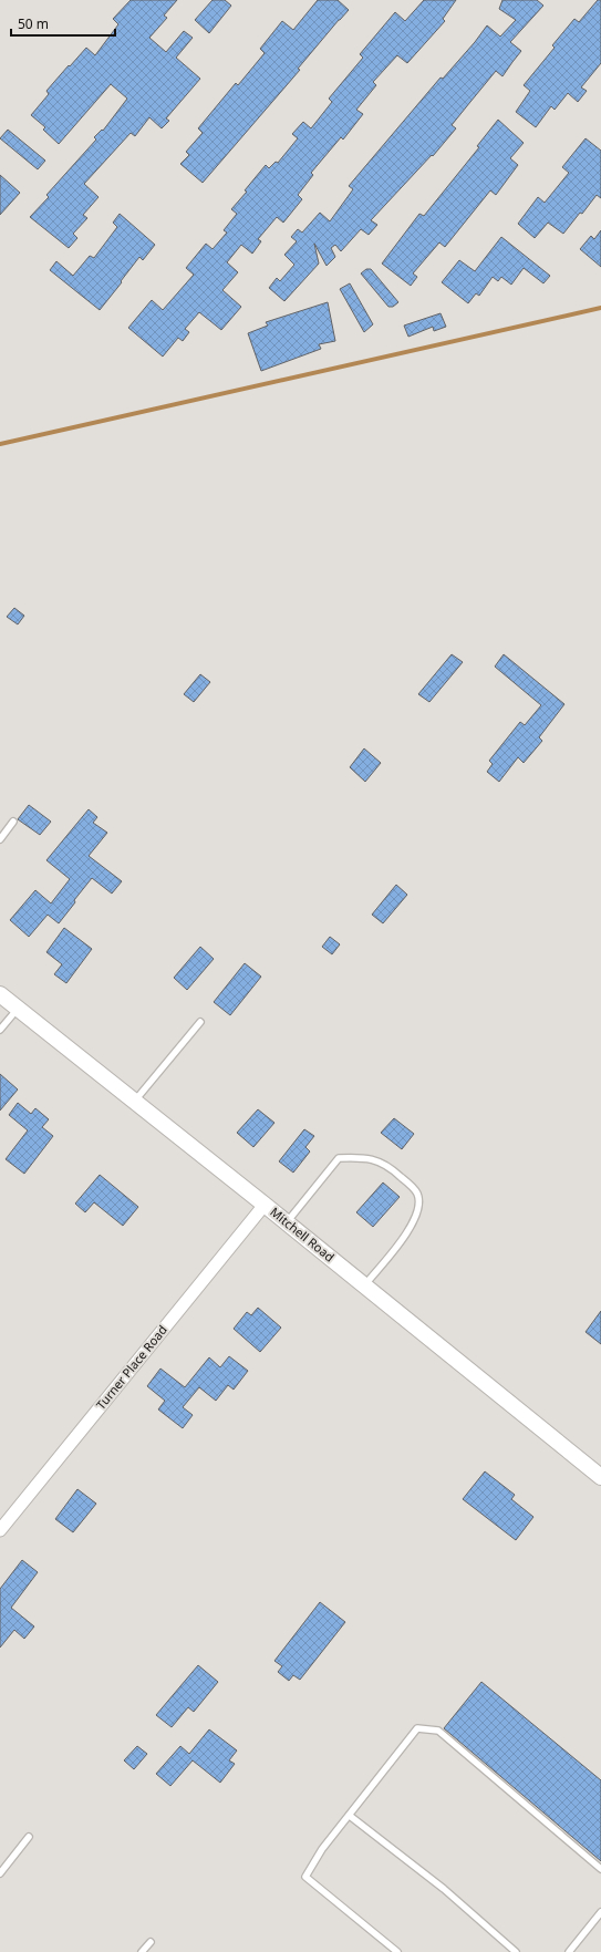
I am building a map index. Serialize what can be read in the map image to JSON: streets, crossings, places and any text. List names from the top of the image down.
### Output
{
  "streets": {
    "street": ["Mitchell Road", "Turner Place Road"]
  },
  "crossings": [
    ["Mitchell Road", "Turner Place Road"]
  ],
  "scale_bar": "50 m"
}
